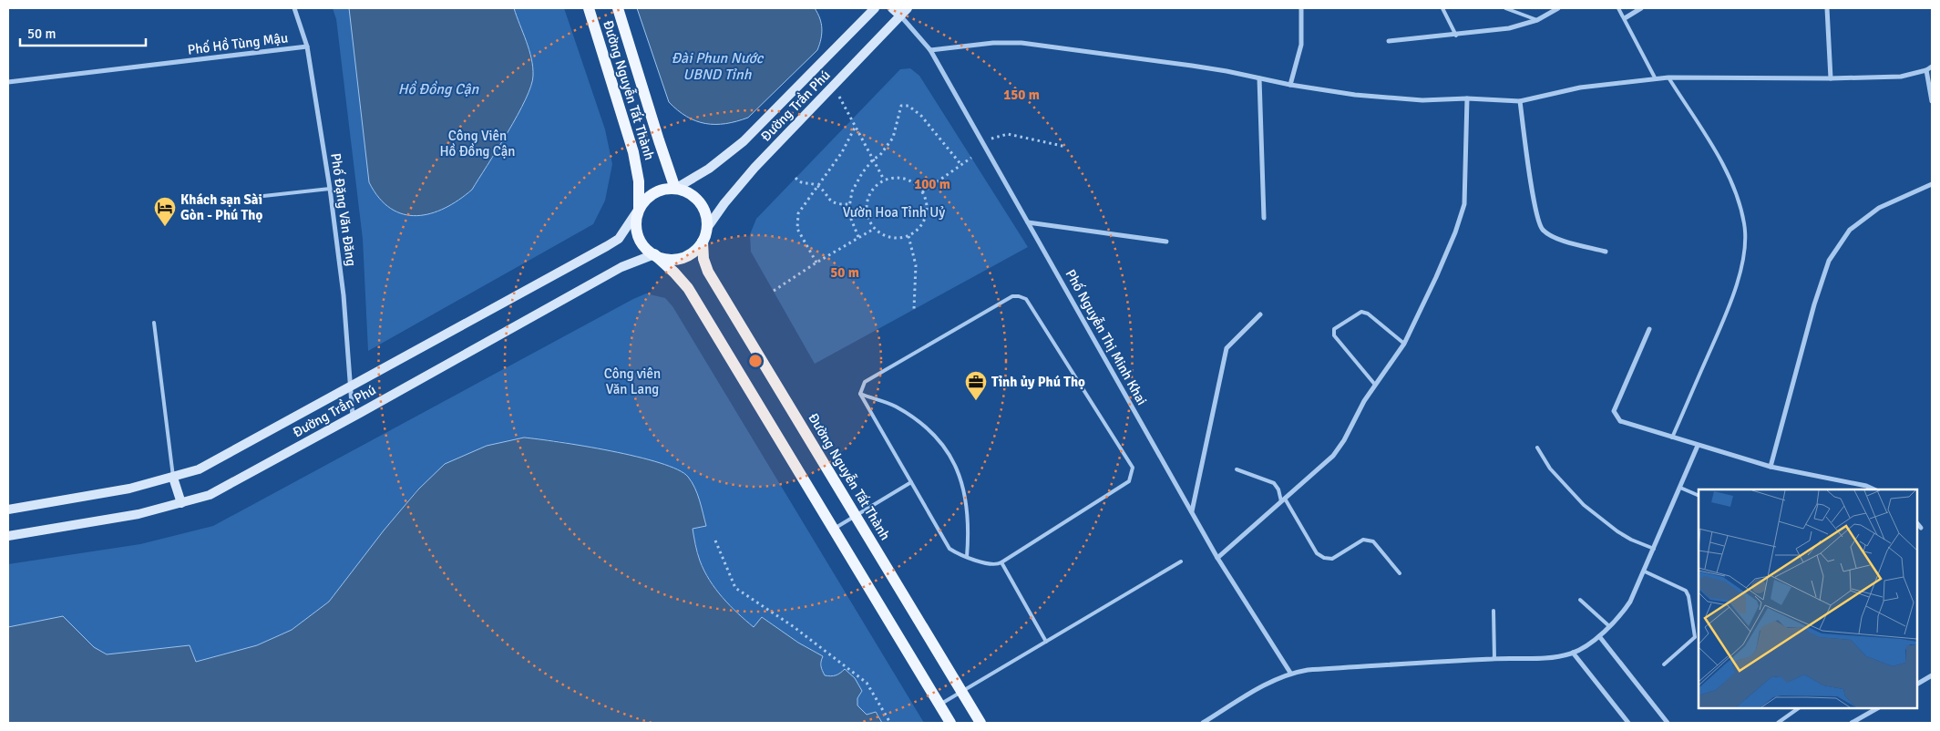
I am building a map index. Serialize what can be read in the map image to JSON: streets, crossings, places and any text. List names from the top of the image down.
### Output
{
  "streets": {
    "main road": ["Đường Nguyễn Tất Thành", "Đường Trần Phú"],
    "street": ["Phố Hồ Tùng Mậu", "Phố Đặng Văn Đăng", "Phố Nguyễn Thị Minh Khai"]
  },
  "crossings": [
    ["Phố Hồ Tùng Mậu", "Phố Đặng Văn Đăng"],
    ["Đường Nguyễn Tất Thành", "Đường Trần Phú"],
    ["Đường Trần Phú", "Phố Đặng Văn Đăng"],
    ["Đường Trần Phú", "Phố Nguyễn Thị Minh Khai"]
  ],
  "water": ["Đài Phun Nước UBND Tỉnh", "Hồ Đồng Cận"],
  "parks": ["Công Viên Hồ Đồng Cận", "Vườn Hoa Tỉnh Uỷ", "Công viên Văn Lang"],
  "places": {
    "hotel": ["Khách sạn Sài Gòn - Phú Thọ"],
    "office": ["Tỉnh ủy Phú Thọ"]
  },
  "scale_bar": "50 m",
  "rings": ["150 m", "100 m", "50 m"]
}
